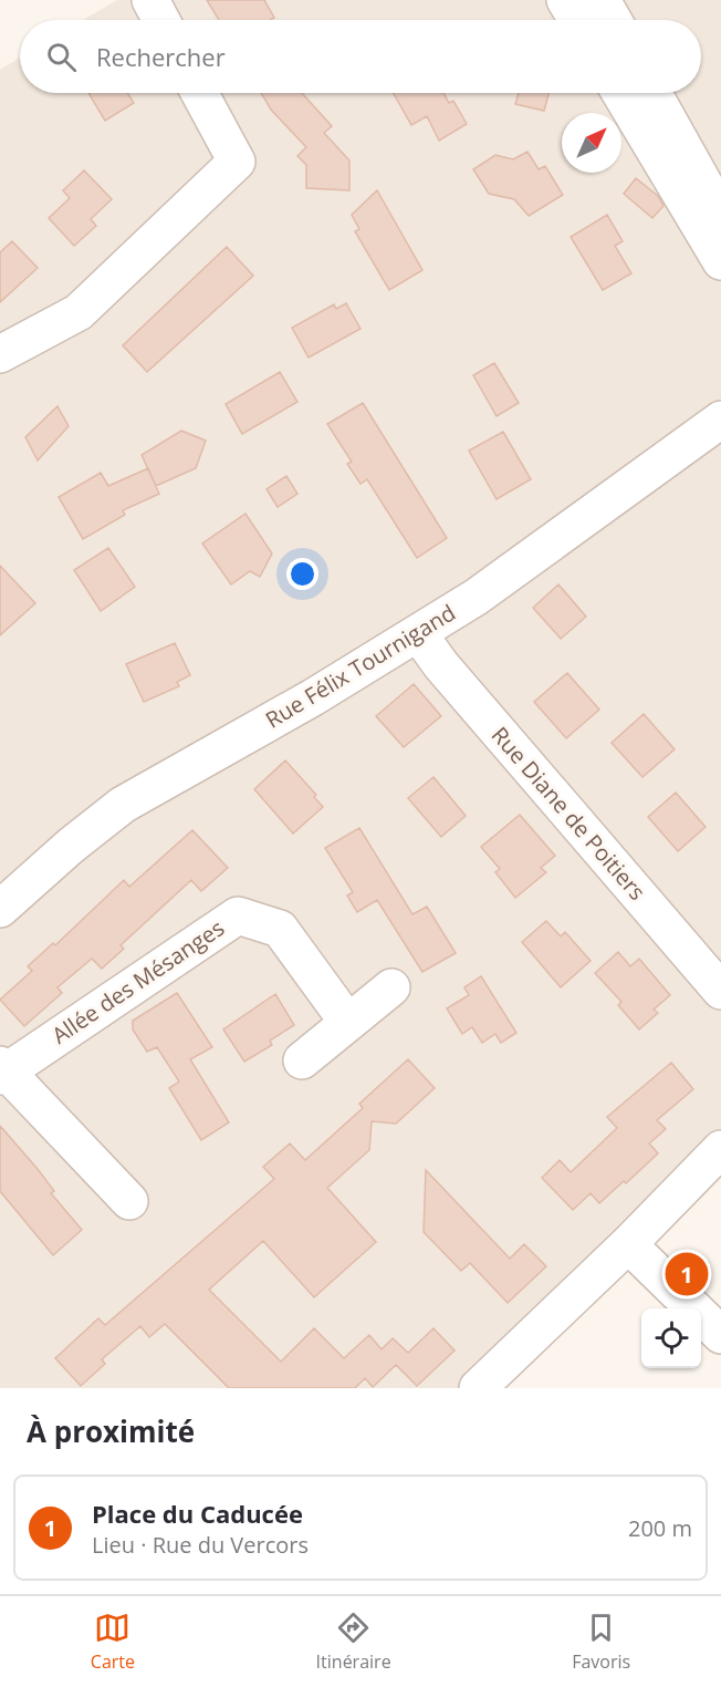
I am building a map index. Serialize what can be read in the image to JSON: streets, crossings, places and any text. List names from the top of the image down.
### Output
{
  "streets": {
    "street": ["Rue Félix Tournigand", "Rue Diane de Poitiers", "Allée des Mésanges"]
  },
  "crossings": [
    ["Rue Félix Tournigand", "Rue Diane de Poitiers"]
  ],
  "north": "top right",
  "page": {
    "search": "Rechercher",
    "pins": "1",
    "heading": "À proximité",
    "list": [
      {
        "mark": "1",
        "name": "Place du Caducée",
        "note": "Lieu · Rue du Vercors",
        "value": "200 m"
      }
    ],
    "nav": ["Carte", "Itinéraire", "Favoris"]
  }
}
